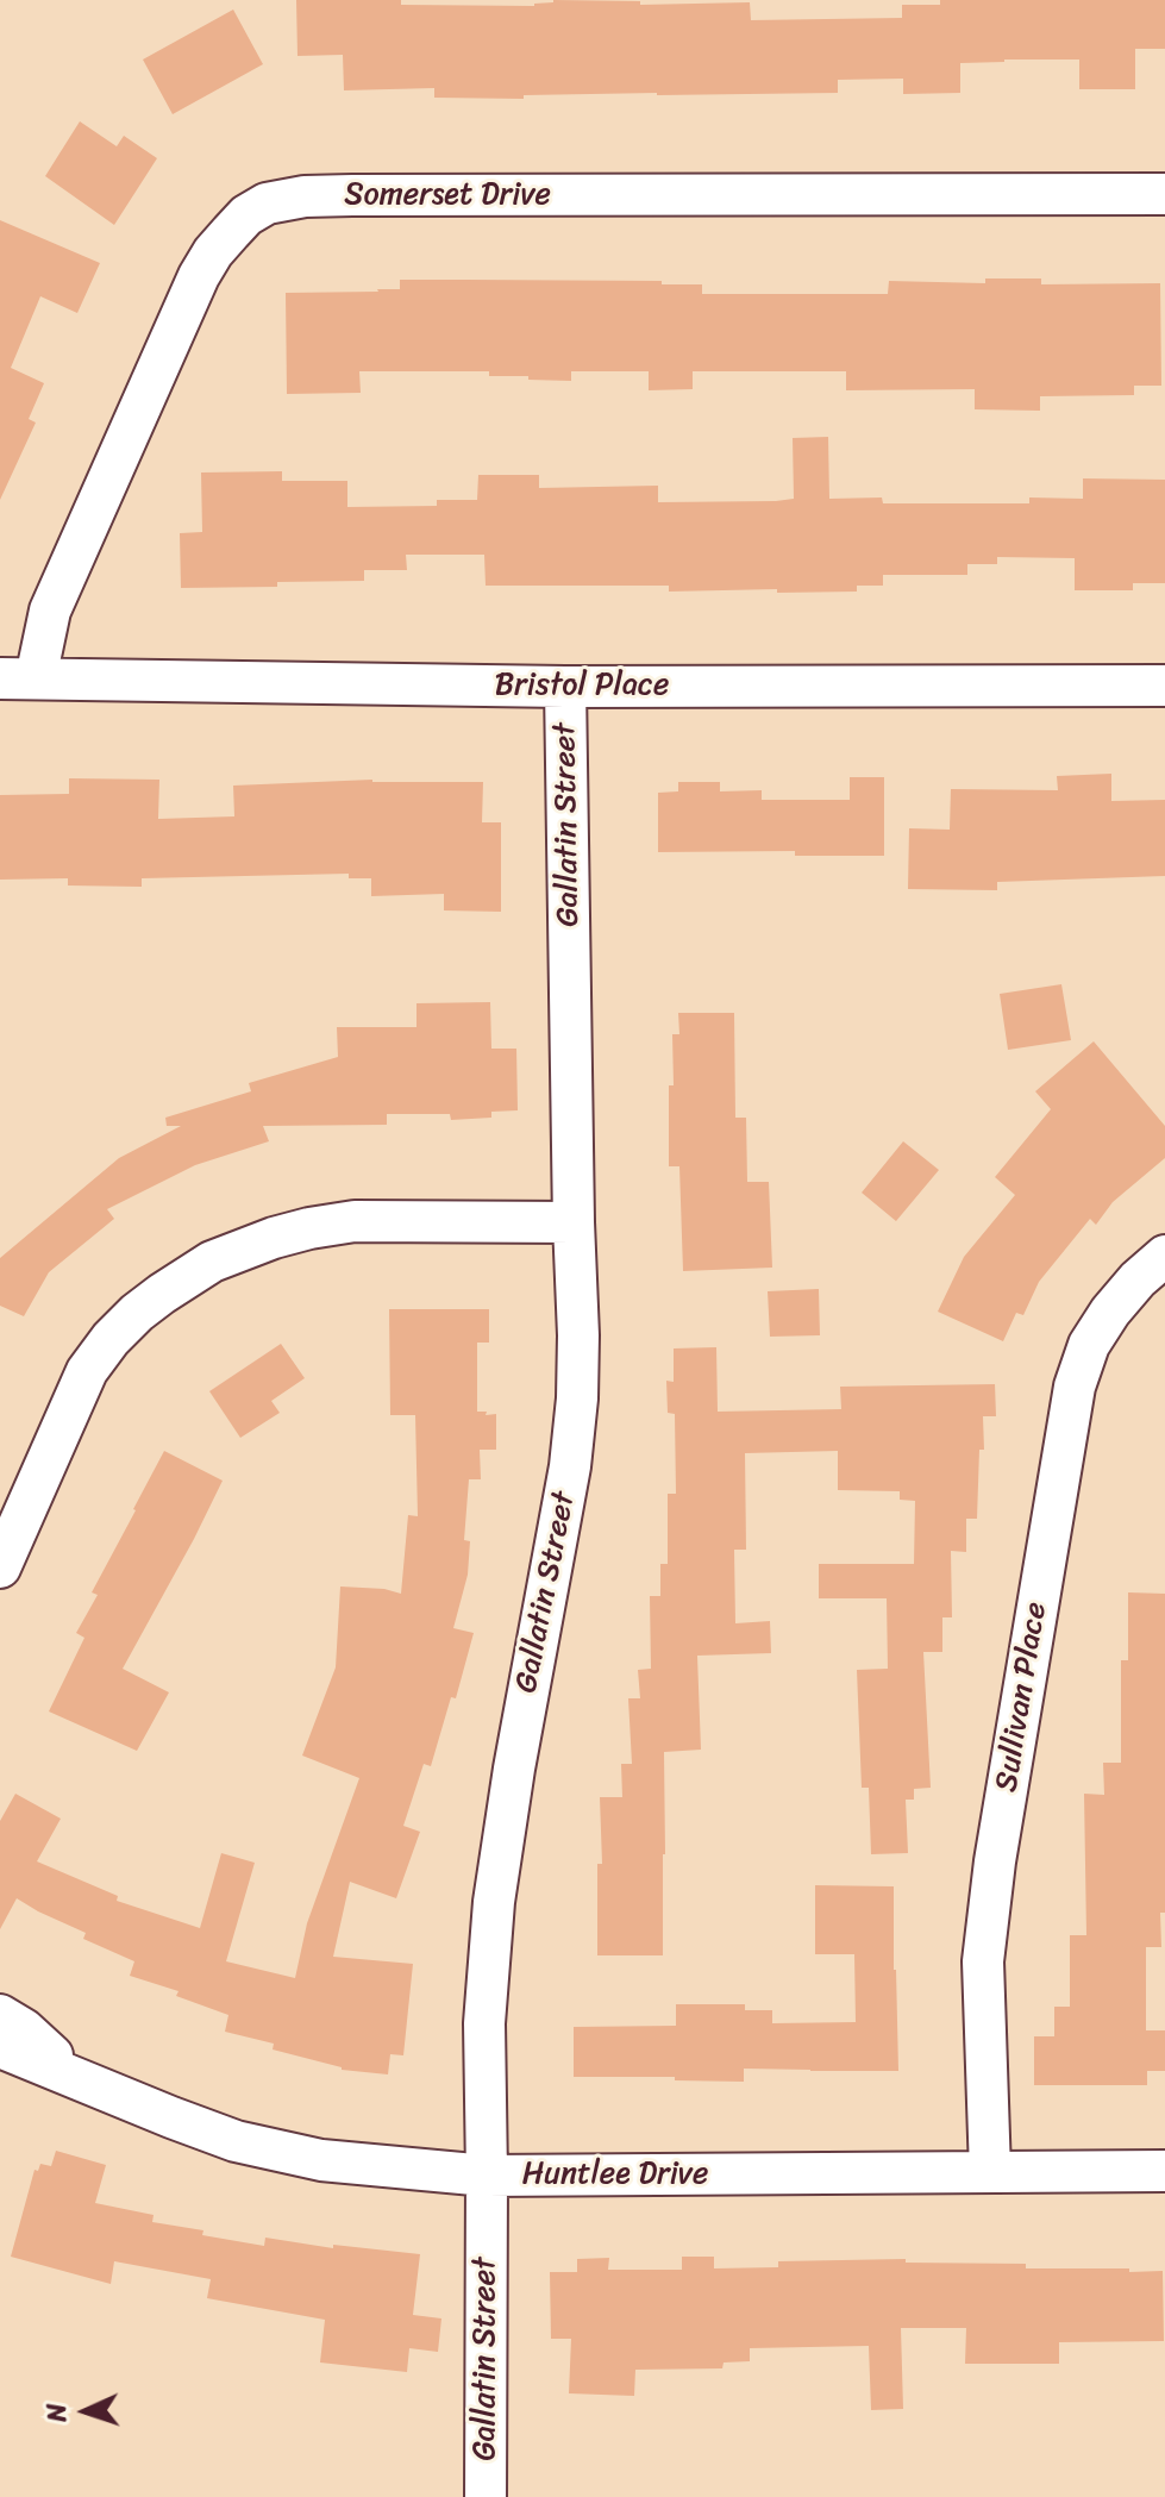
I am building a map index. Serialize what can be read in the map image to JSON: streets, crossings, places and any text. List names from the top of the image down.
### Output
{
  "streets": {
    "street": [
      "Somerset Drive",
      "Bristol Place",
      "Gallatin Street",
      "Sullivan Place",
      "Huntlee Drive"
    ]
  },
  "crossings": [
    ["Somerset Drive", "Bristol Place"],
    ["Bristol Place", "Gallatin Street"],
    ["Gallatin Street", "Huntlee Drive"],
    ["Sullivan Place", "Huntlee Drive"]
  ],
  "north": "left"
}
